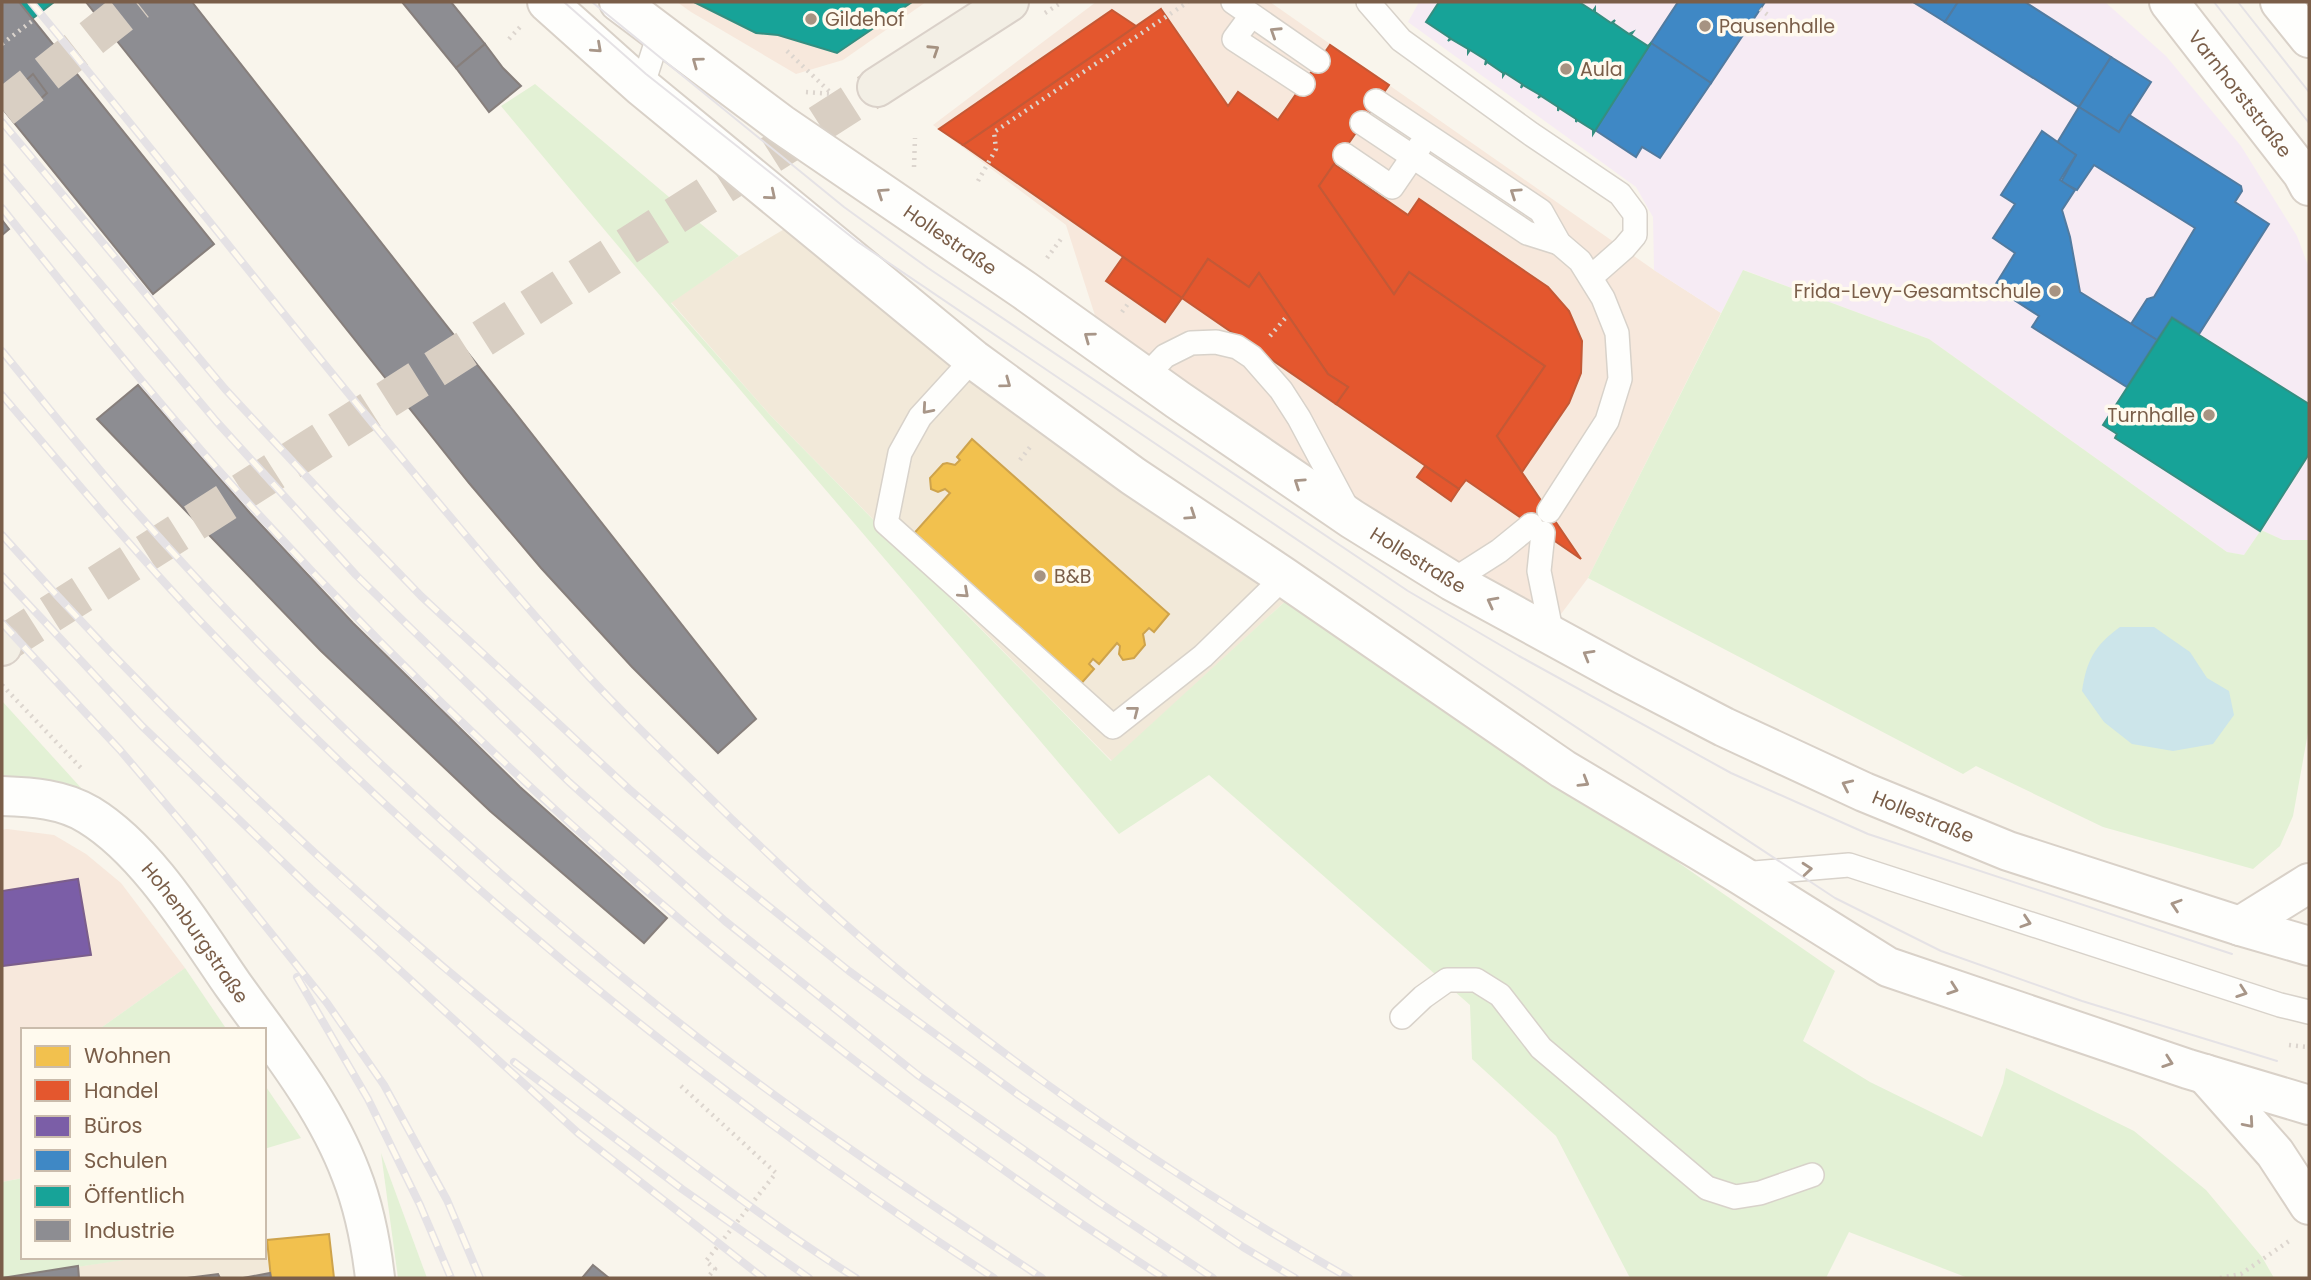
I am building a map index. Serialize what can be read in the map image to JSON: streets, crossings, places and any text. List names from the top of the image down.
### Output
{
  "streets": {
    "main road": ["Varnhorststraße", "Hollestraße", "Hohenburgstraße"]
  },
  "places": [
    "Gildehof",
    "Pausenhalle",
    "Aula",
    "Frida-Levy-Gesamtschule",
    "Turnhalle",
    "B&B"
  ],
  "legend": [
    "Wohnen",
    "Handel",
    "Büros",
    "Schulen",
    "Öffentlich",
    "Industrie"
  ]
}
